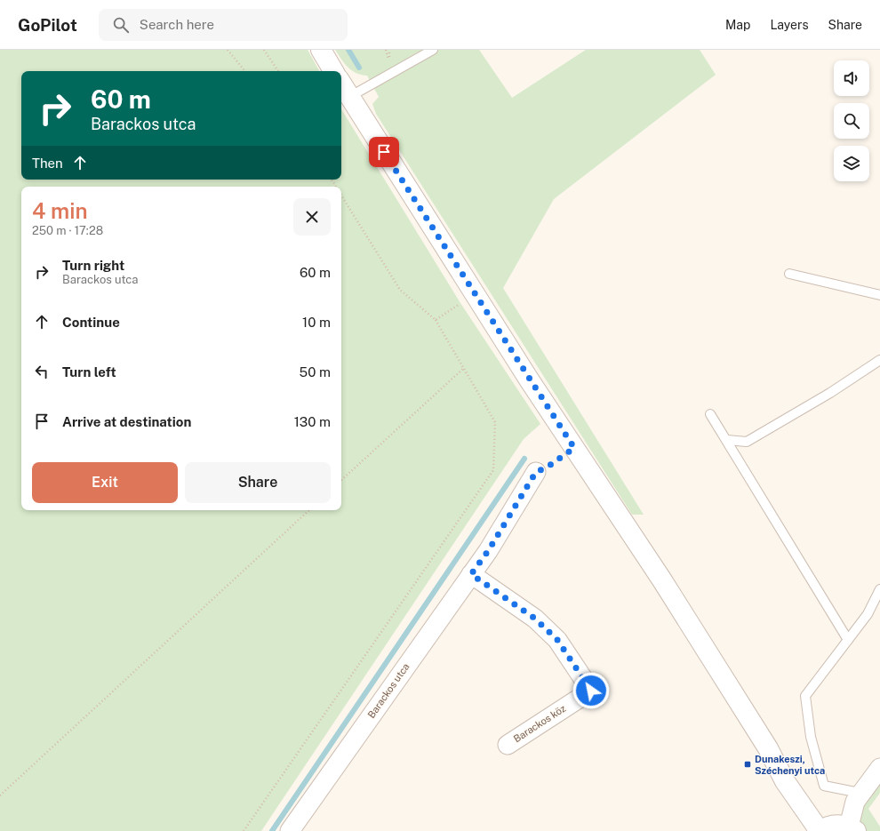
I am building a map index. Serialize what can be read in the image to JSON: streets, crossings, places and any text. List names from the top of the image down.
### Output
{
  "streets": {
    "street": ["Barackos utca", "Barackos köz"]
  },
  "crossings": [
    ["Barackos utca", "Barackos köz"]
  ],
  "places": {
    "transit": ["Dunakeszi, Széchenyi utca"]
  },
  "page": {
    "header": "GoPilot",
    "search": "Search here",
    "nav": ["Map", "Layers", "Share"],
    "turn": ["60 m", "Barackos utca"],
    "then": "Then",
    "heading": ["4 min", "250 m · 17:28"],
    "list": [
      {
        "name": "Turn right",
        "note": "Barackos utca",
        "value": "60 m"
      },
      {
        "name": "Continue",
        "value": "10 m"
      },
      {
        "name": "Turn left",
        "value": "50 m"
      },
      {
        "name": "Arrive at destination",
        "value": "130 m"
      }
    ],
    "buttons": ["Exit", "Share"]
  }
}
